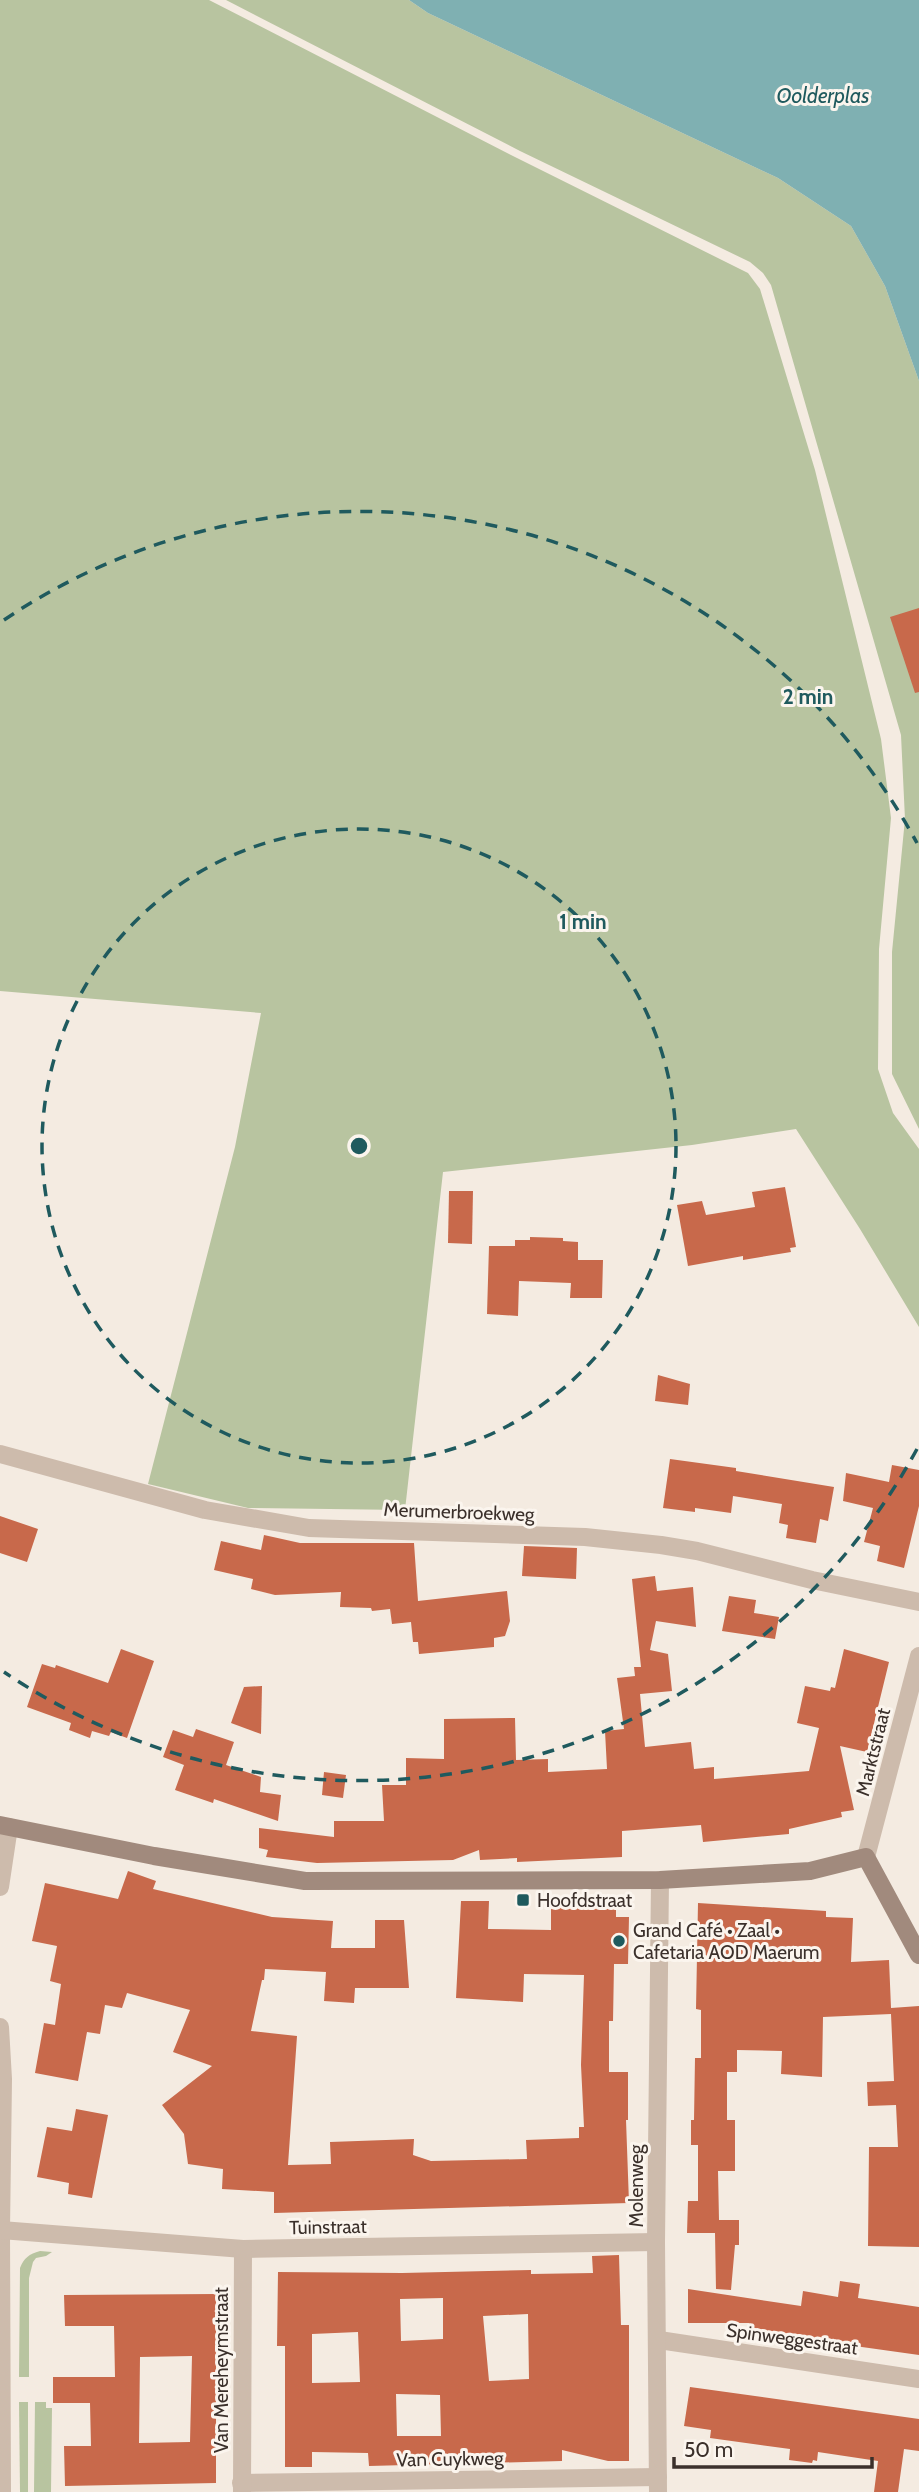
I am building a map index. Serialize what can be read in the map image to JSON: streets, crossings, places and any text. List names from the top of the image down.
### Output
{
  "streets": {
    "street": [
      "Merumerbroekweg",
      "Marktstraat",
      "Molenweg",
      "Tuinstraat",
      "Spinweggestraat",
      "Van Mereheymstraat",
      "Van Cuykweg"
    ]
  },
  "crossings": [
    ["Molenweg", "Tuinstraat"],
    ["Molenweg", "Spinweggestraat"],
    ["Molenweg", "Van Cuykweg"],
    ["Tuinstraat", "Van Mereheymstraat"],
    ["Van Mereheymstraat", "Van Cuykweg"]
  ],
  "water": ["Oolderplas"],
  "places": {
    "transit": ["Hoofdstraat"],
    "other": ["Grand Café • Zaal • Cafetaria AOD Maerum"]
  },
  "scale_bar": "50 m",
  "rings": ["2 min", "1 min"]
}
